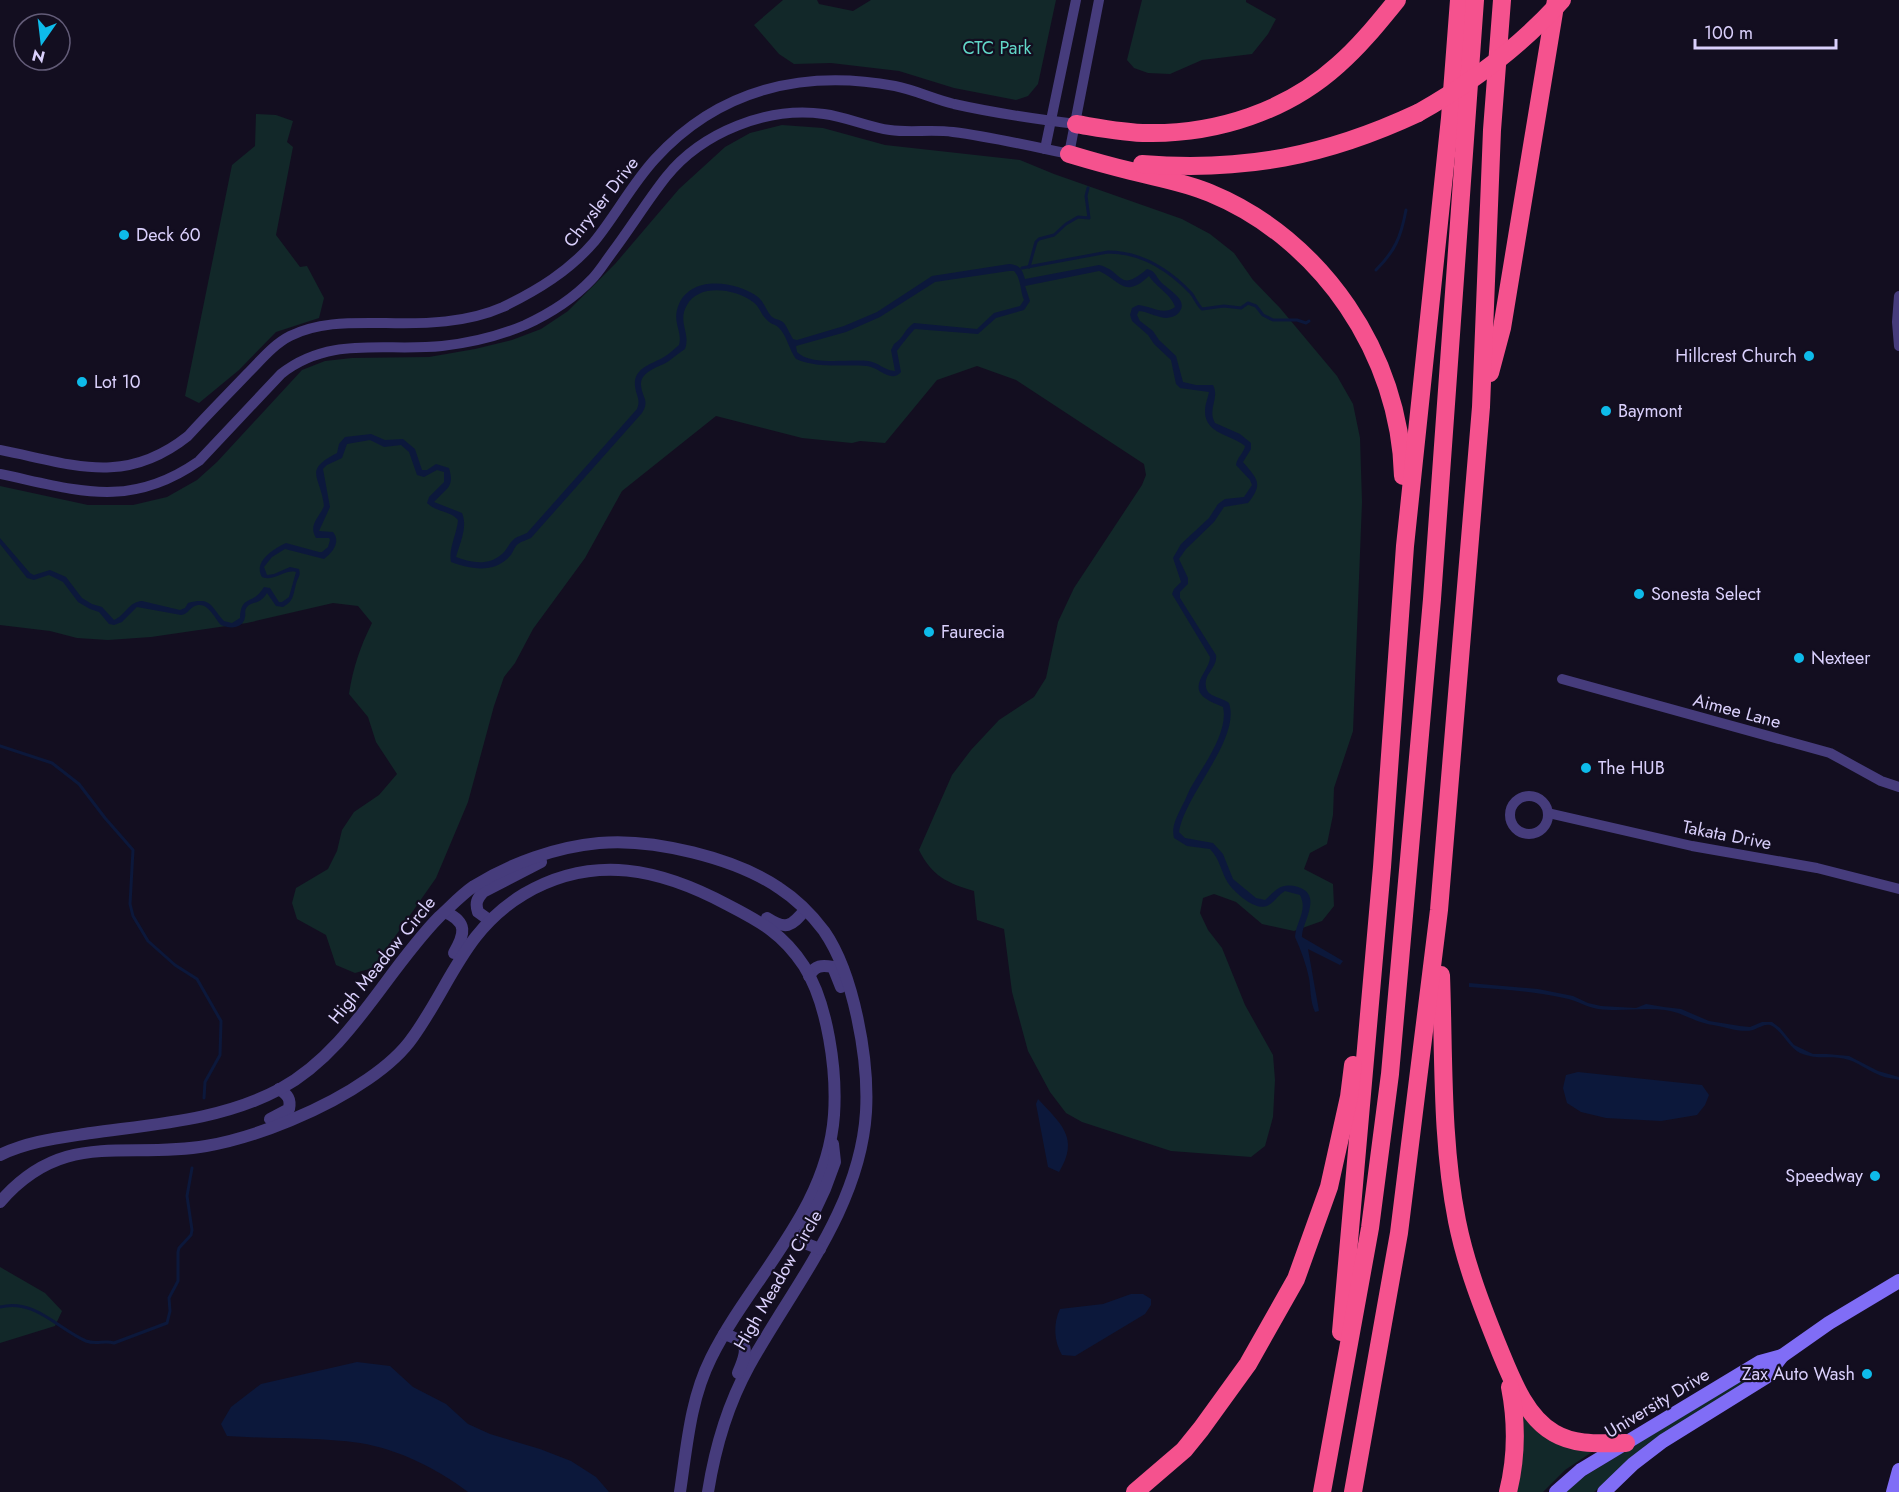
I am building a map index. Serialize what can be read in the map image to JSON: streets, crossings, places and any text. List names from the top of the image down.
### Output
{
  "streets": {
    "main road": ["University Drive"],
    "street": [
      "Chrysler Drive",
      "Aimee Lane",
      "Takata Drive",
      "High Meadow Circle"
    ]
  },
  "parks": ["CTC Park"],
  "places": [
    "Deck 60",
    "Hillcrest Church",
    "Lot 10",
    "Baymont",
    "Sonesta Select",
    "Faurecia",
    "Nexteer",
    "The HUB",
    "Speedway",
    "Zax Auto Wash"
  ],
  "scale_bar": "100 m",
  "north": "bottom"
}
